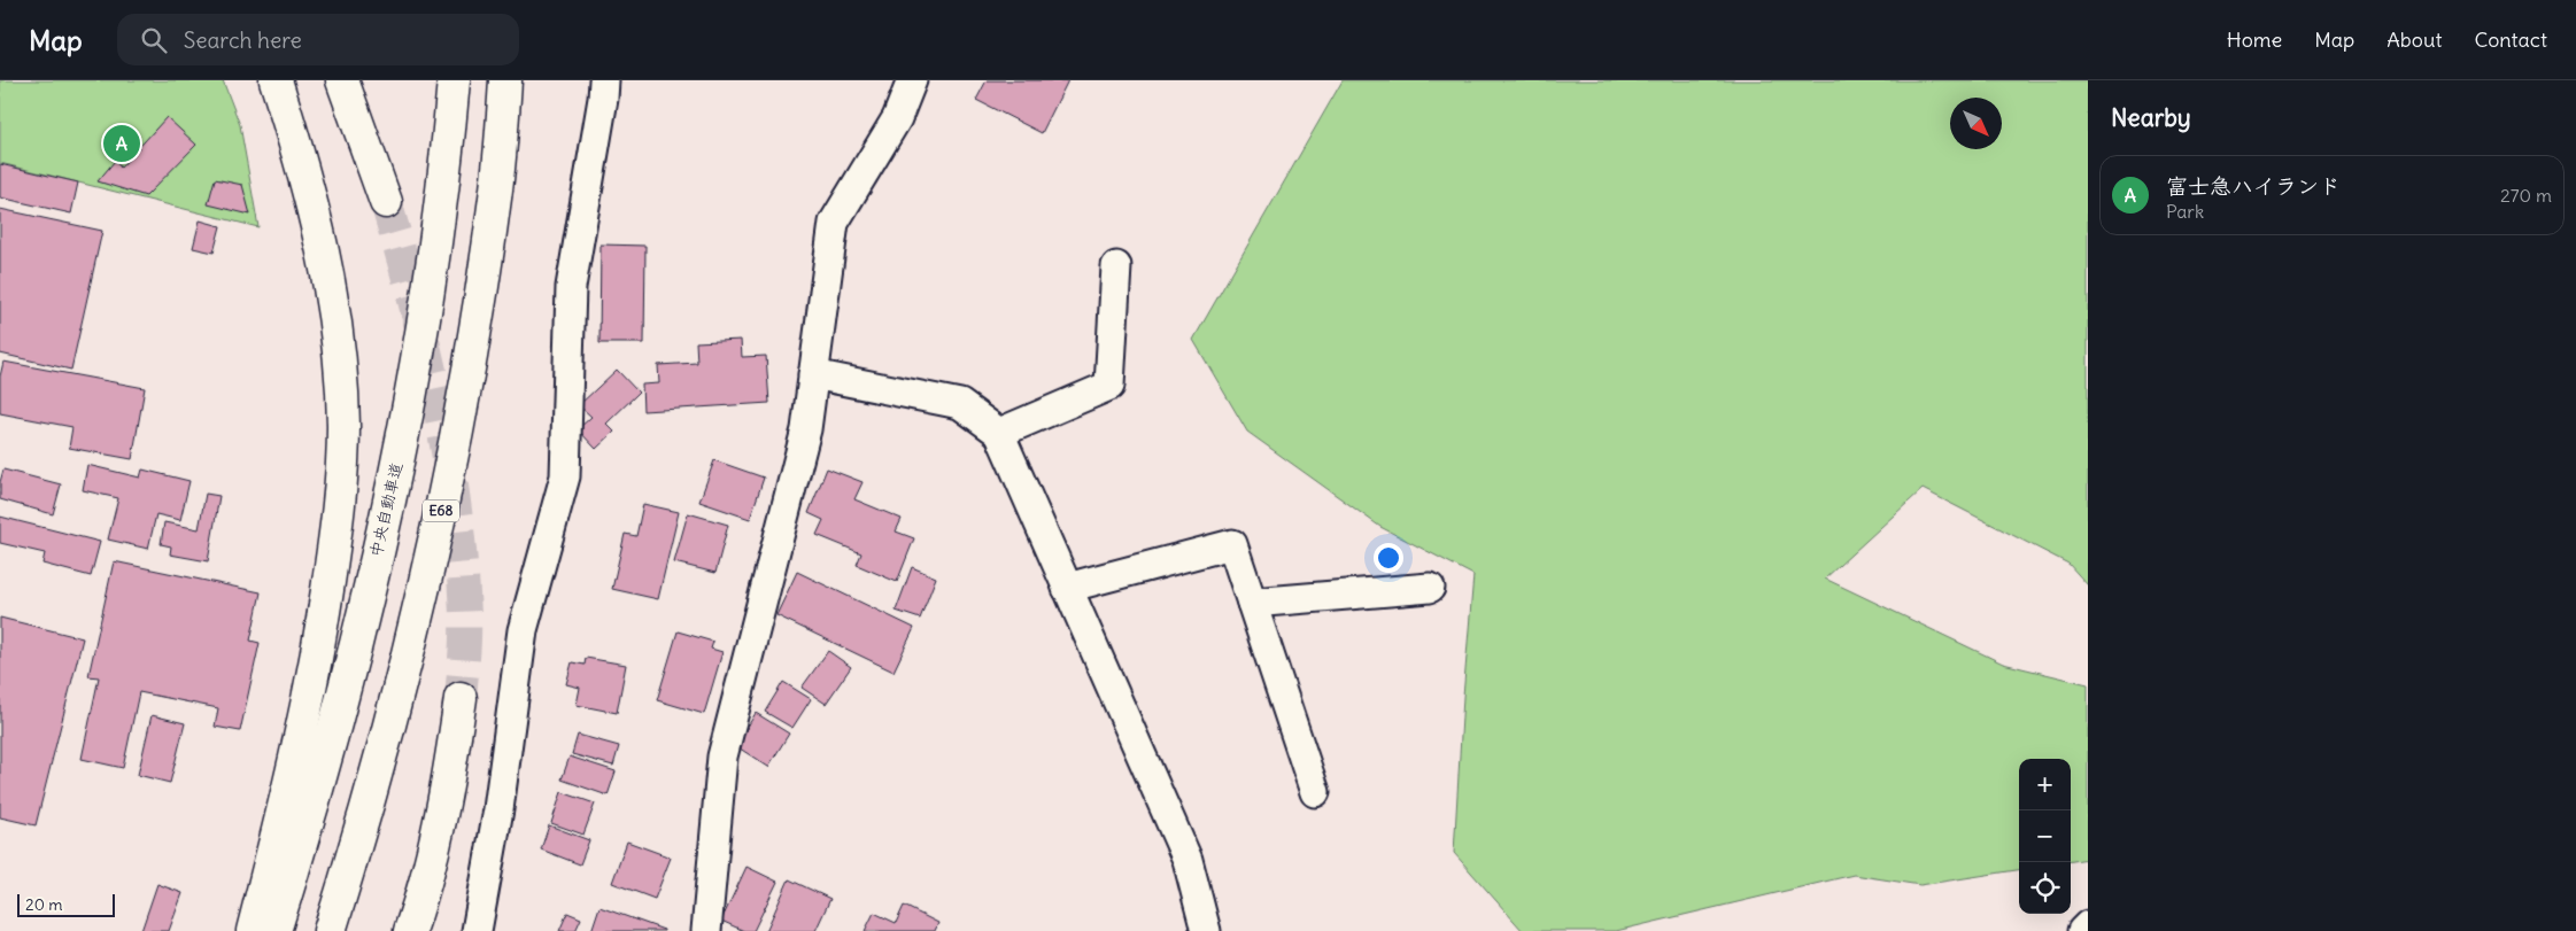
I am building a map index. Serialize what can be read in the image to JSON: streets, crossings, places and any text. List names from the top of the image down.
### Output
{
  "streets": {
    "highway": ["中央自動車道", "E68"]
  },
  "scale_bar": "20 m",
  "north": "bottom right",
  "page": {
    "header": "Map",
    "search": "Search here",
    "nav": [
      "Home",
      "Map",
      "About",
      "Contact"
    ],
    "heading": "Nearby",
    "pins": "A",
    "list": [
      {
        "mark": "A",
        "name": "富士急ハイランド",
        "note": "Park",
        "value": "270 m"
      }
    ],
    "map_buttons": ["+", "−"],
    "scale": "20 m"
  }
}
